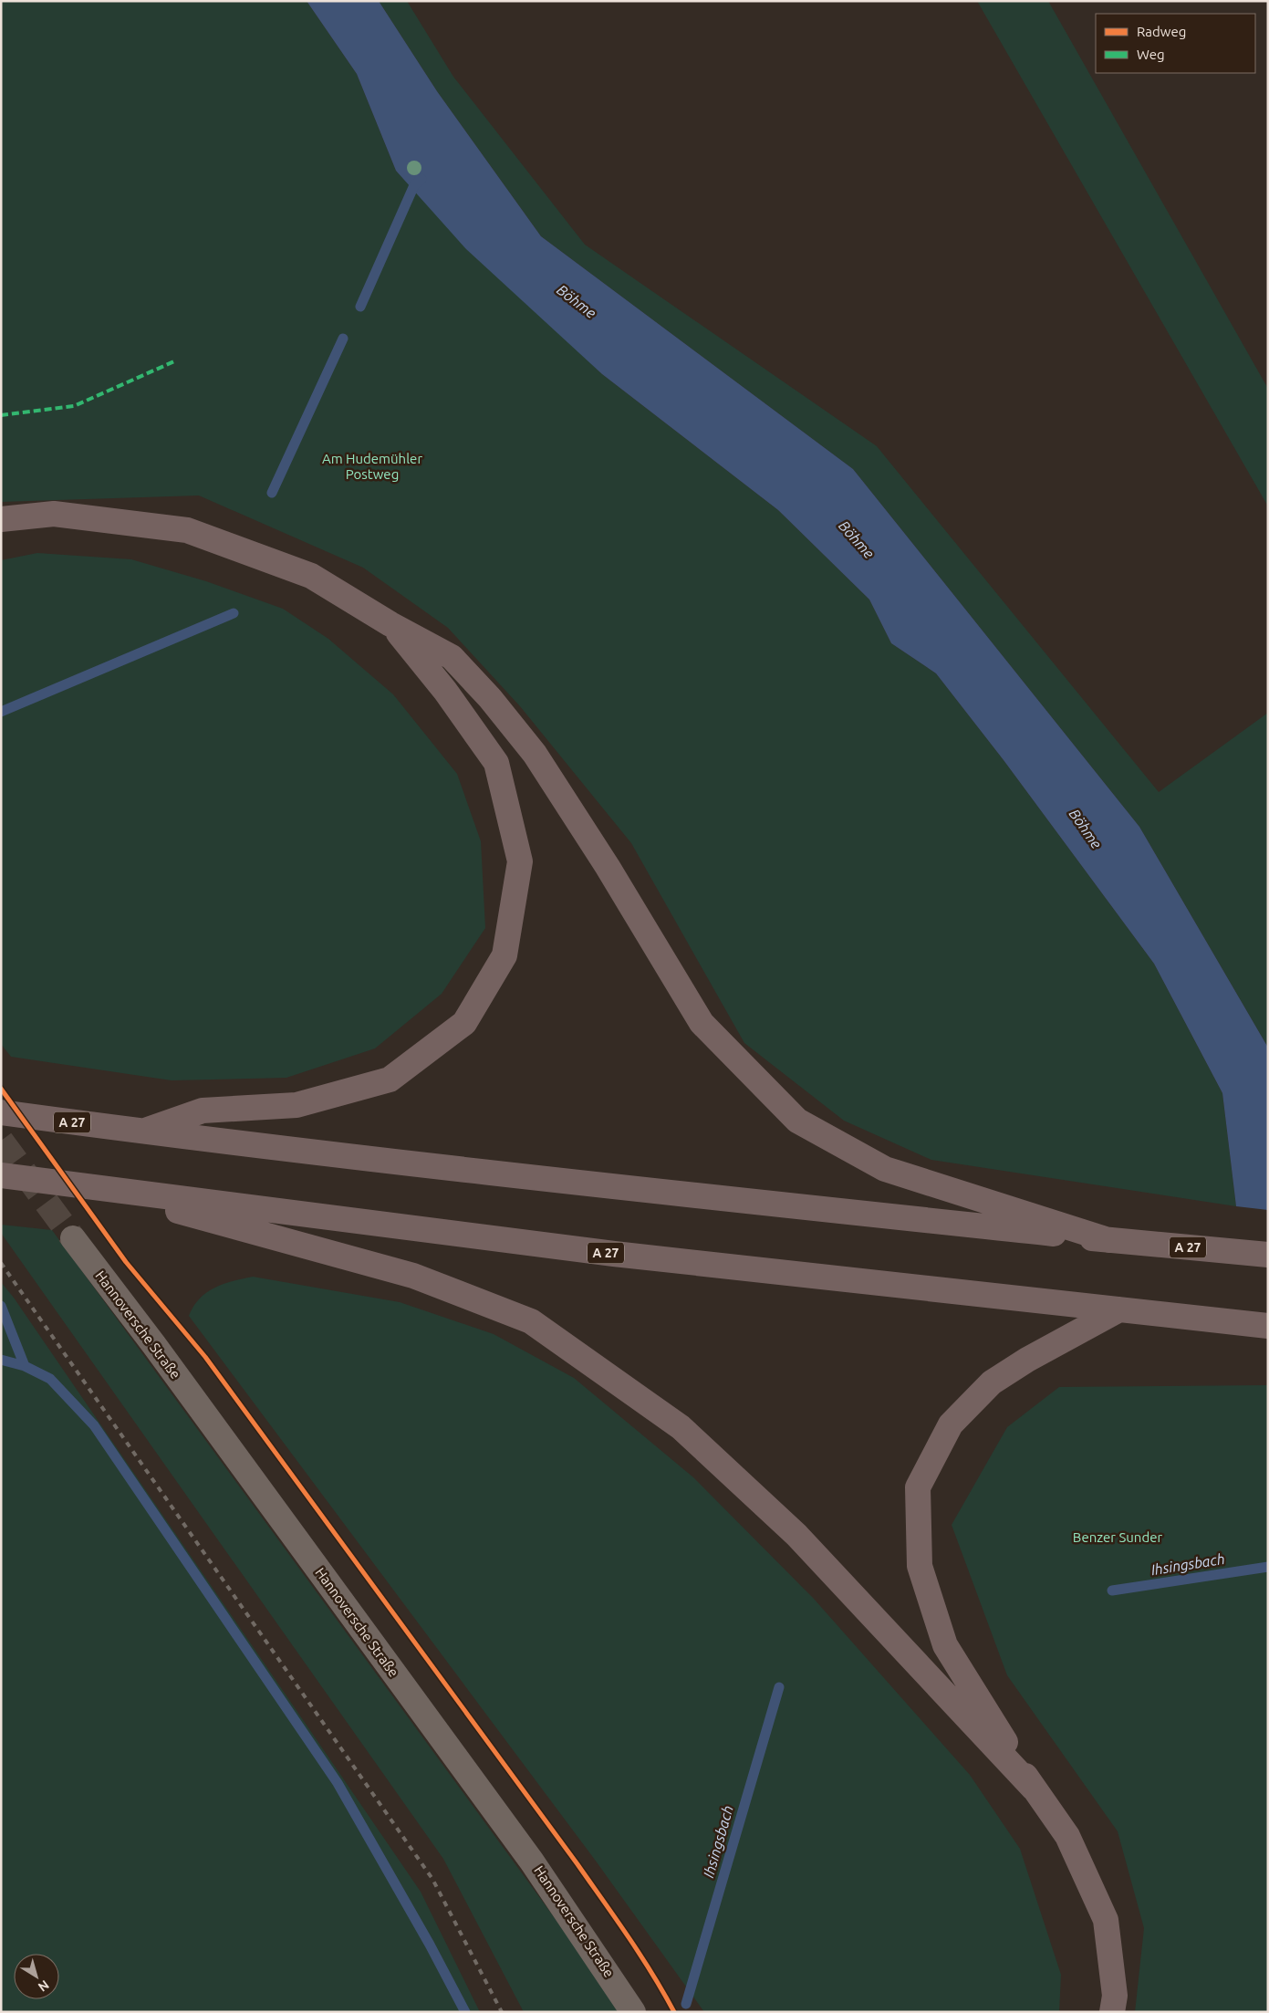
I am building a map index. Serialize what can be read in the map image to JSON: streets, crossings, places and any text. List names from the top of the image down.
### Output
{
  "streets": {
    "highway": ["A 27"],
    "main road": ["Hannoversche Straße"]
  },
  "water": ["Böhme", "Ihsingsbach"],
  "parks": ["Am Hudemühler Postweg", "Benzer Sunder"],
  "legend": ["Radweg", "Weg"],
  "north": "bottom right"
}
